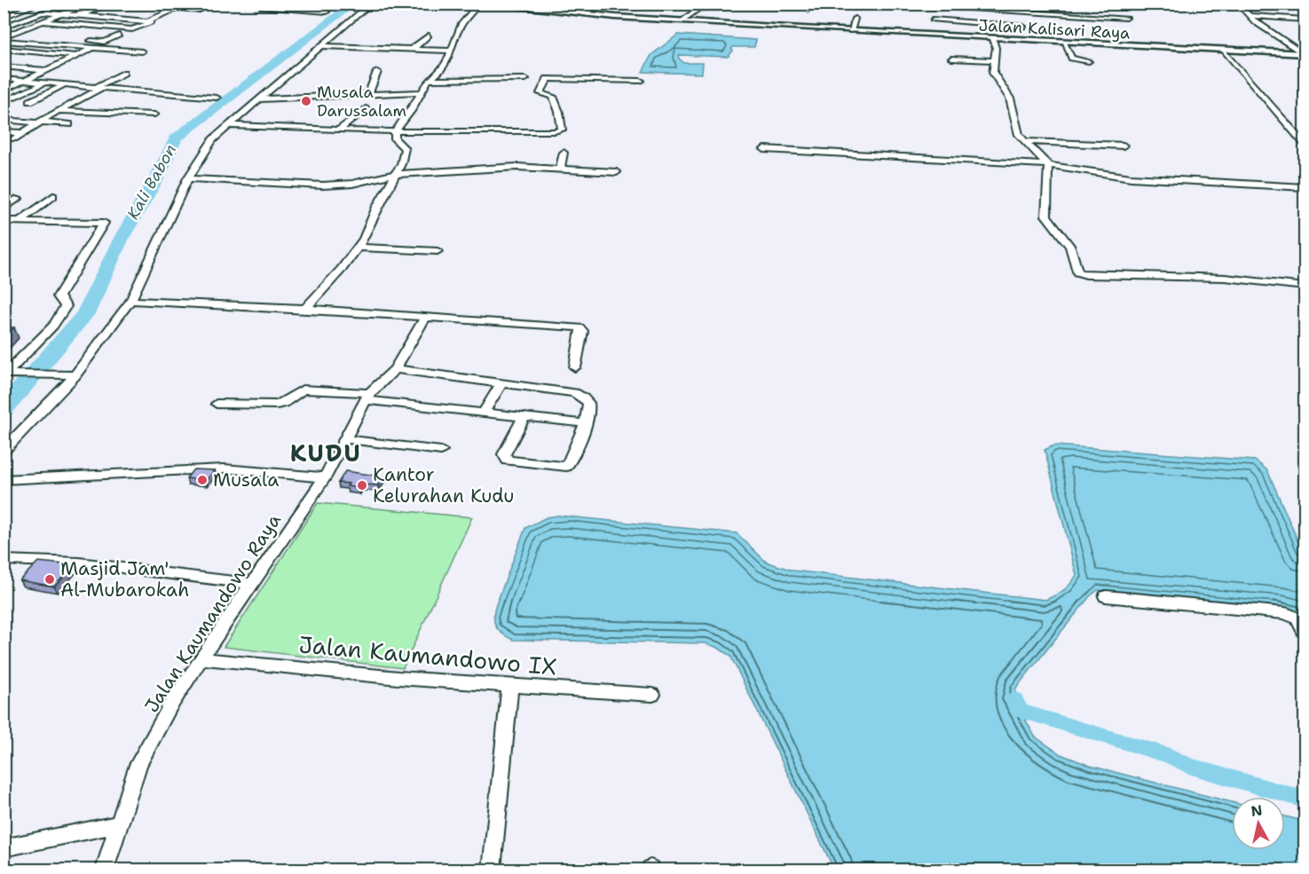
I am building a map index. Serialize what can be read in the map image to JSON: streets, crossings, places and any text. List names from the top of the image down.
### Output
{
  "streets": {
    "street": ["Jalan Kalisari Raya", "Jalan Kaumandowo Raya", "Jalan Kaumandowo IX"]
  },
  "crossings": [
    ["Jalan Kaumandowo Raya", "Jalan Kaumandowo IX"]
  ],
  "districts": ["KUDU"],
  "water": ["Kali Babon"],
  "places": [
    "Musala Darussalam",
    "Musala",
    "Kantor Kelurahan Kudu",
    "Masjid Jam' Al-Mubarokah"
  ],
  "north": "top"
}
